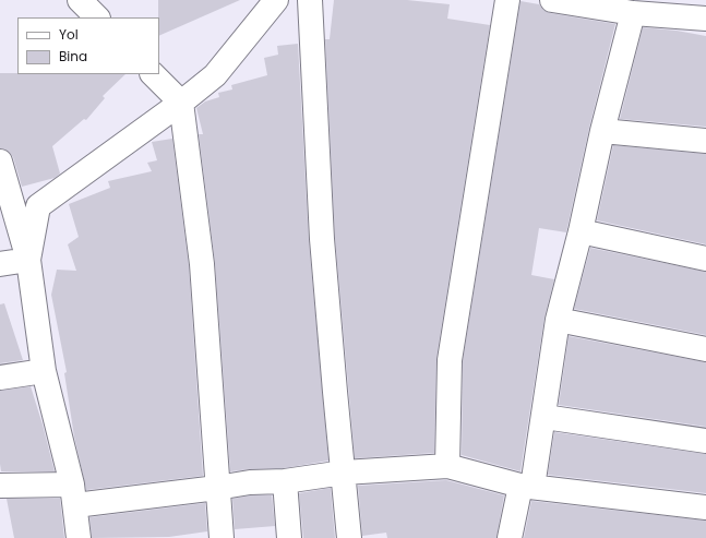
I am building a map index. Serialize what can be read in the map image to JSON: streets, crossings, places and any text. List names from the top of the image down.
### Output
{
  "legend": ["Yol", "Bina"]
}
